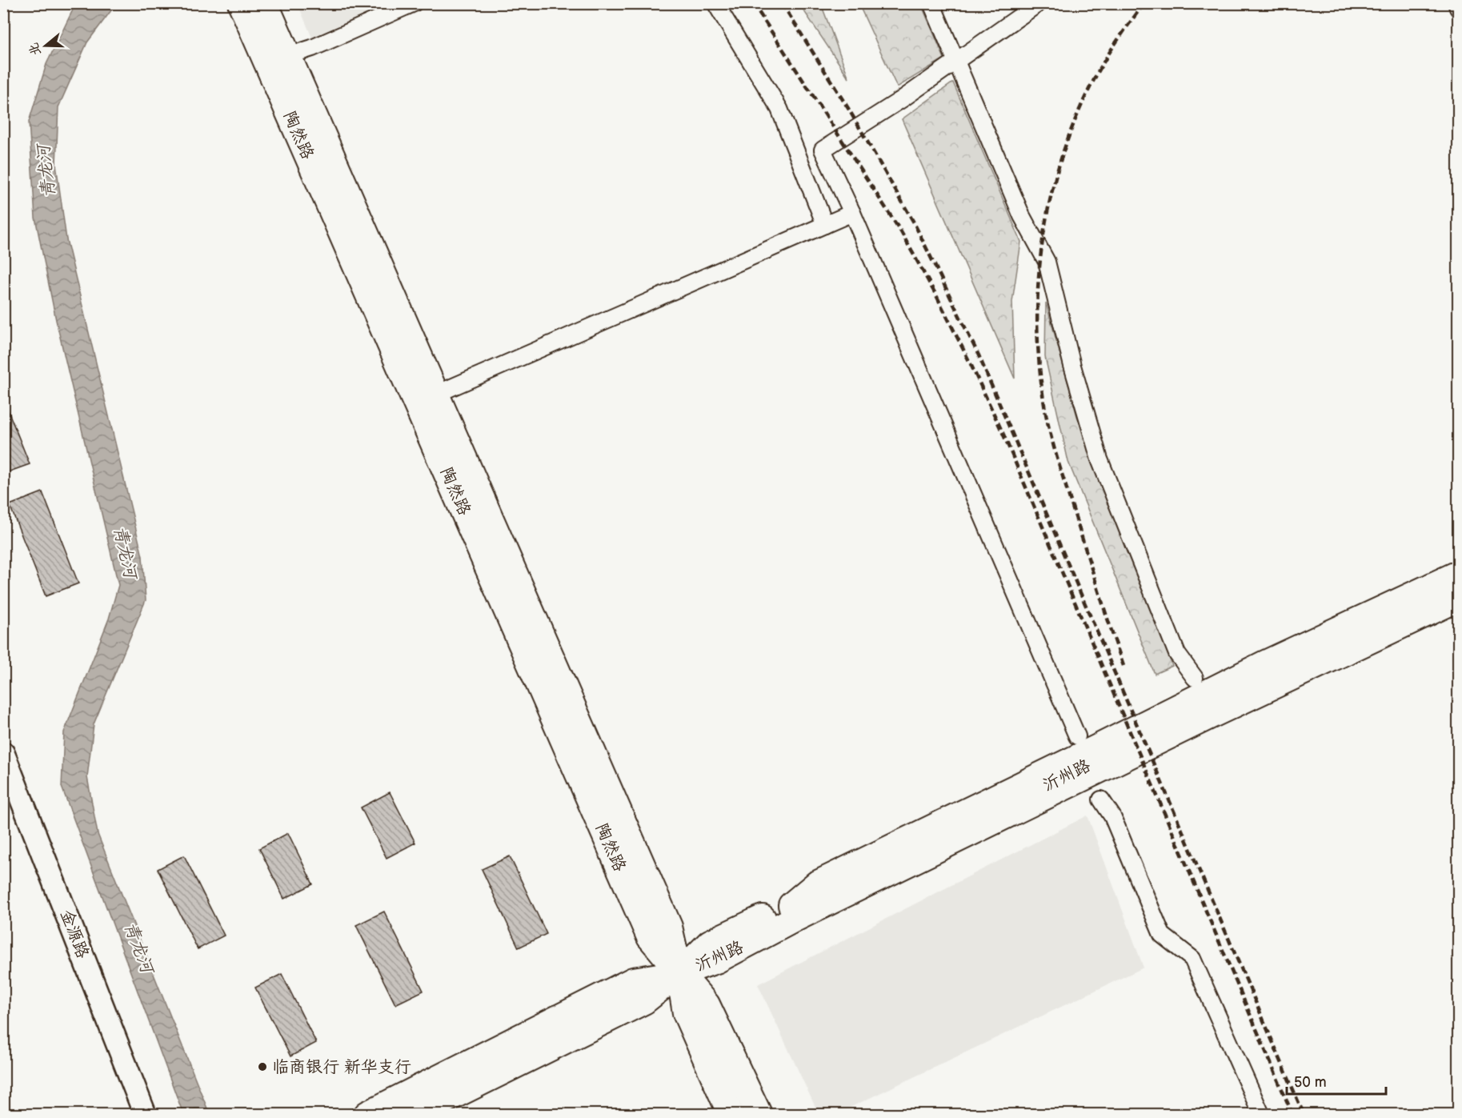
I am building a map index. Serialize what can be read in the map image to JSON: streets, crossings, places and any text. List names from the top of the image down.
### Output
{
  "streets": {
    "main road": ["陶然路", "沂州路"],
    "street": ["金源路"]
  },
  "crossings": [
    ["陶然路", "沂州路"]
  ],
  "water": ["青龙河"],
  "places": ["临商银行 新华支行"],
  "scale_bar": "50 m",
  "north": "left"
}
